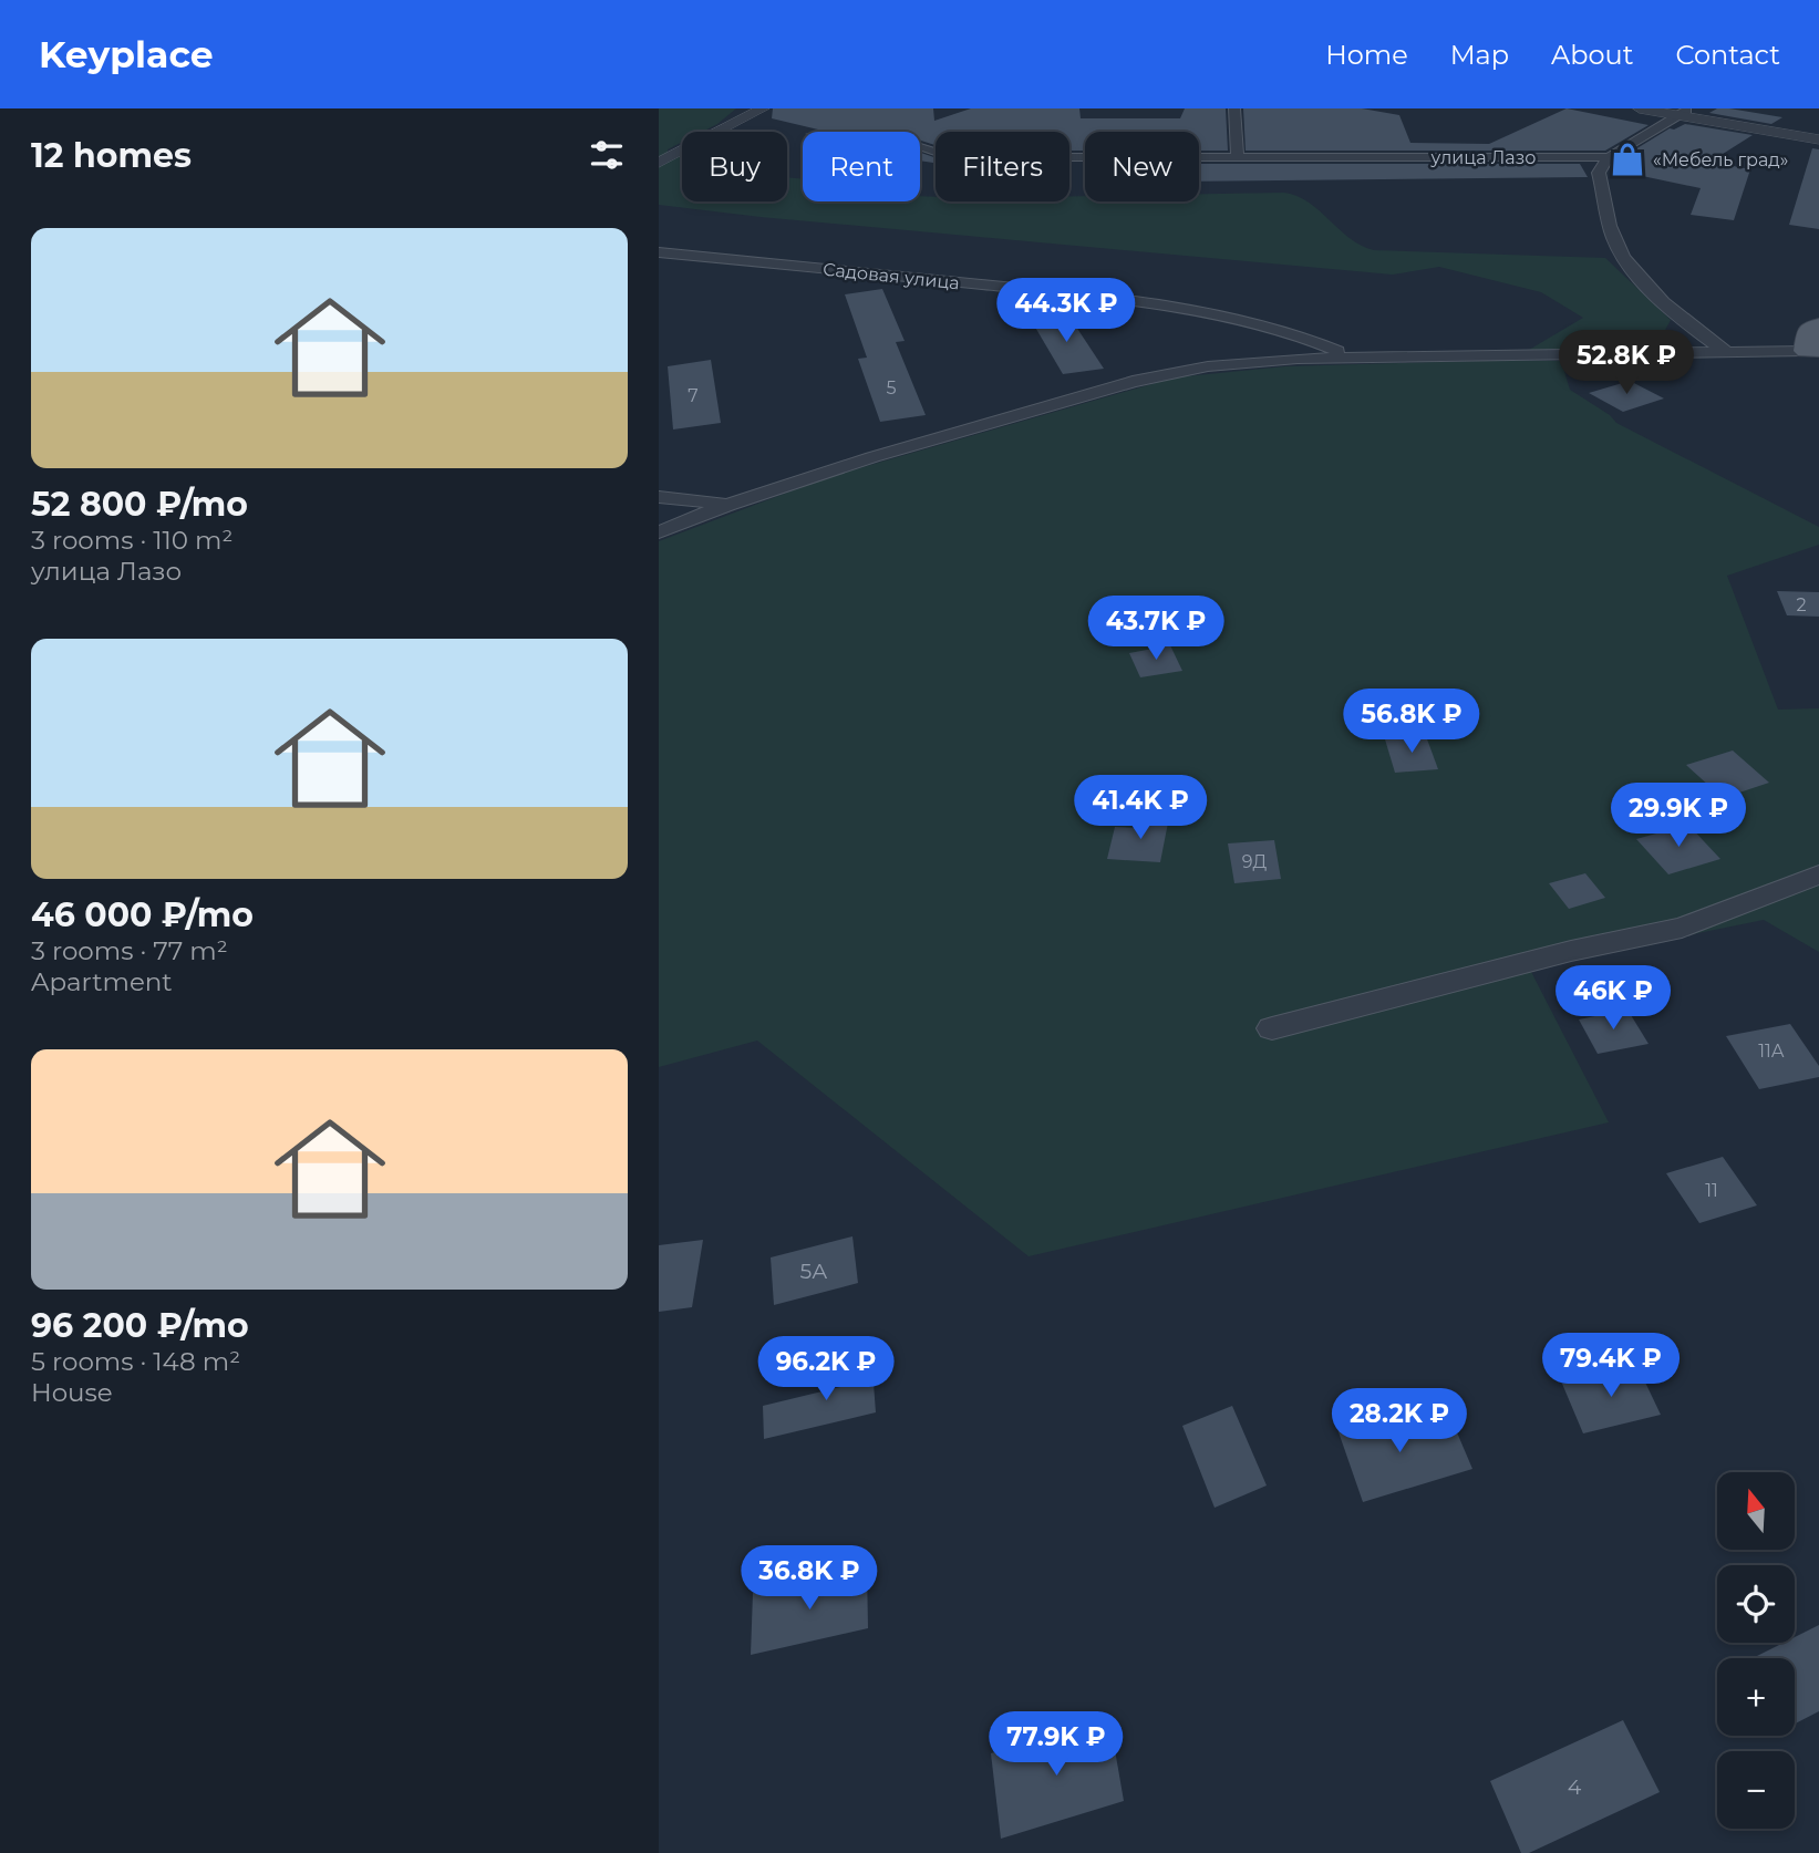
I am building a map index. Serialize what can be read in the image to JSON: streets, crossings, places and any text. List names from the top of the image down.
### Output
{
  "streets": {
    "street": ["улица Лазо", "Садовая улица"]
  },
  "places": {
    "shop": ["«Мебель град»"]
  },
  "house_numbers": [
    "5",
    "7",
    "2",
    "9Д",
    "11А",
    "11",
    "5А",
    "4"
  ],
  "north": "top",
  "page": {
    "header": "Keyplace",
    "nav": [
      "Home",
      "Map",
      "About",
      "Contact"
    ],
    "heading": "12 homes",
    "chip": [
      "Buy",
      "Rent",
      "Filters",
      "New"
    ],
    "list": [
      {
        "name": "52 800 ₽/mo",
        "note": "3 rooms · 110 m² · улица Лазо"
      },
      {
        "name": "46 000 ₽/mo",
        "note": "3 rooms · 77 m² · Apartment"
      },
      {
        "name": "96 200 ₽/mo",
        "note": "5 rooms · 148 m² · House"
      }
    ],
    "price": [
      "44.3K ₽",
      "52.8K ₽",
      "43.7K ₽",
      "56.8K ₽",
      "41.4K ₽",
      "29.9K ₽",
      "46K ₽",
      "79.4K ₽",
      "96.2K ₽",
      "28.2K ₽",
      "36.8K ₽",
      "77.9K ₽"
    ],
    "map_buttons": ["+", "−"]
  }
}
